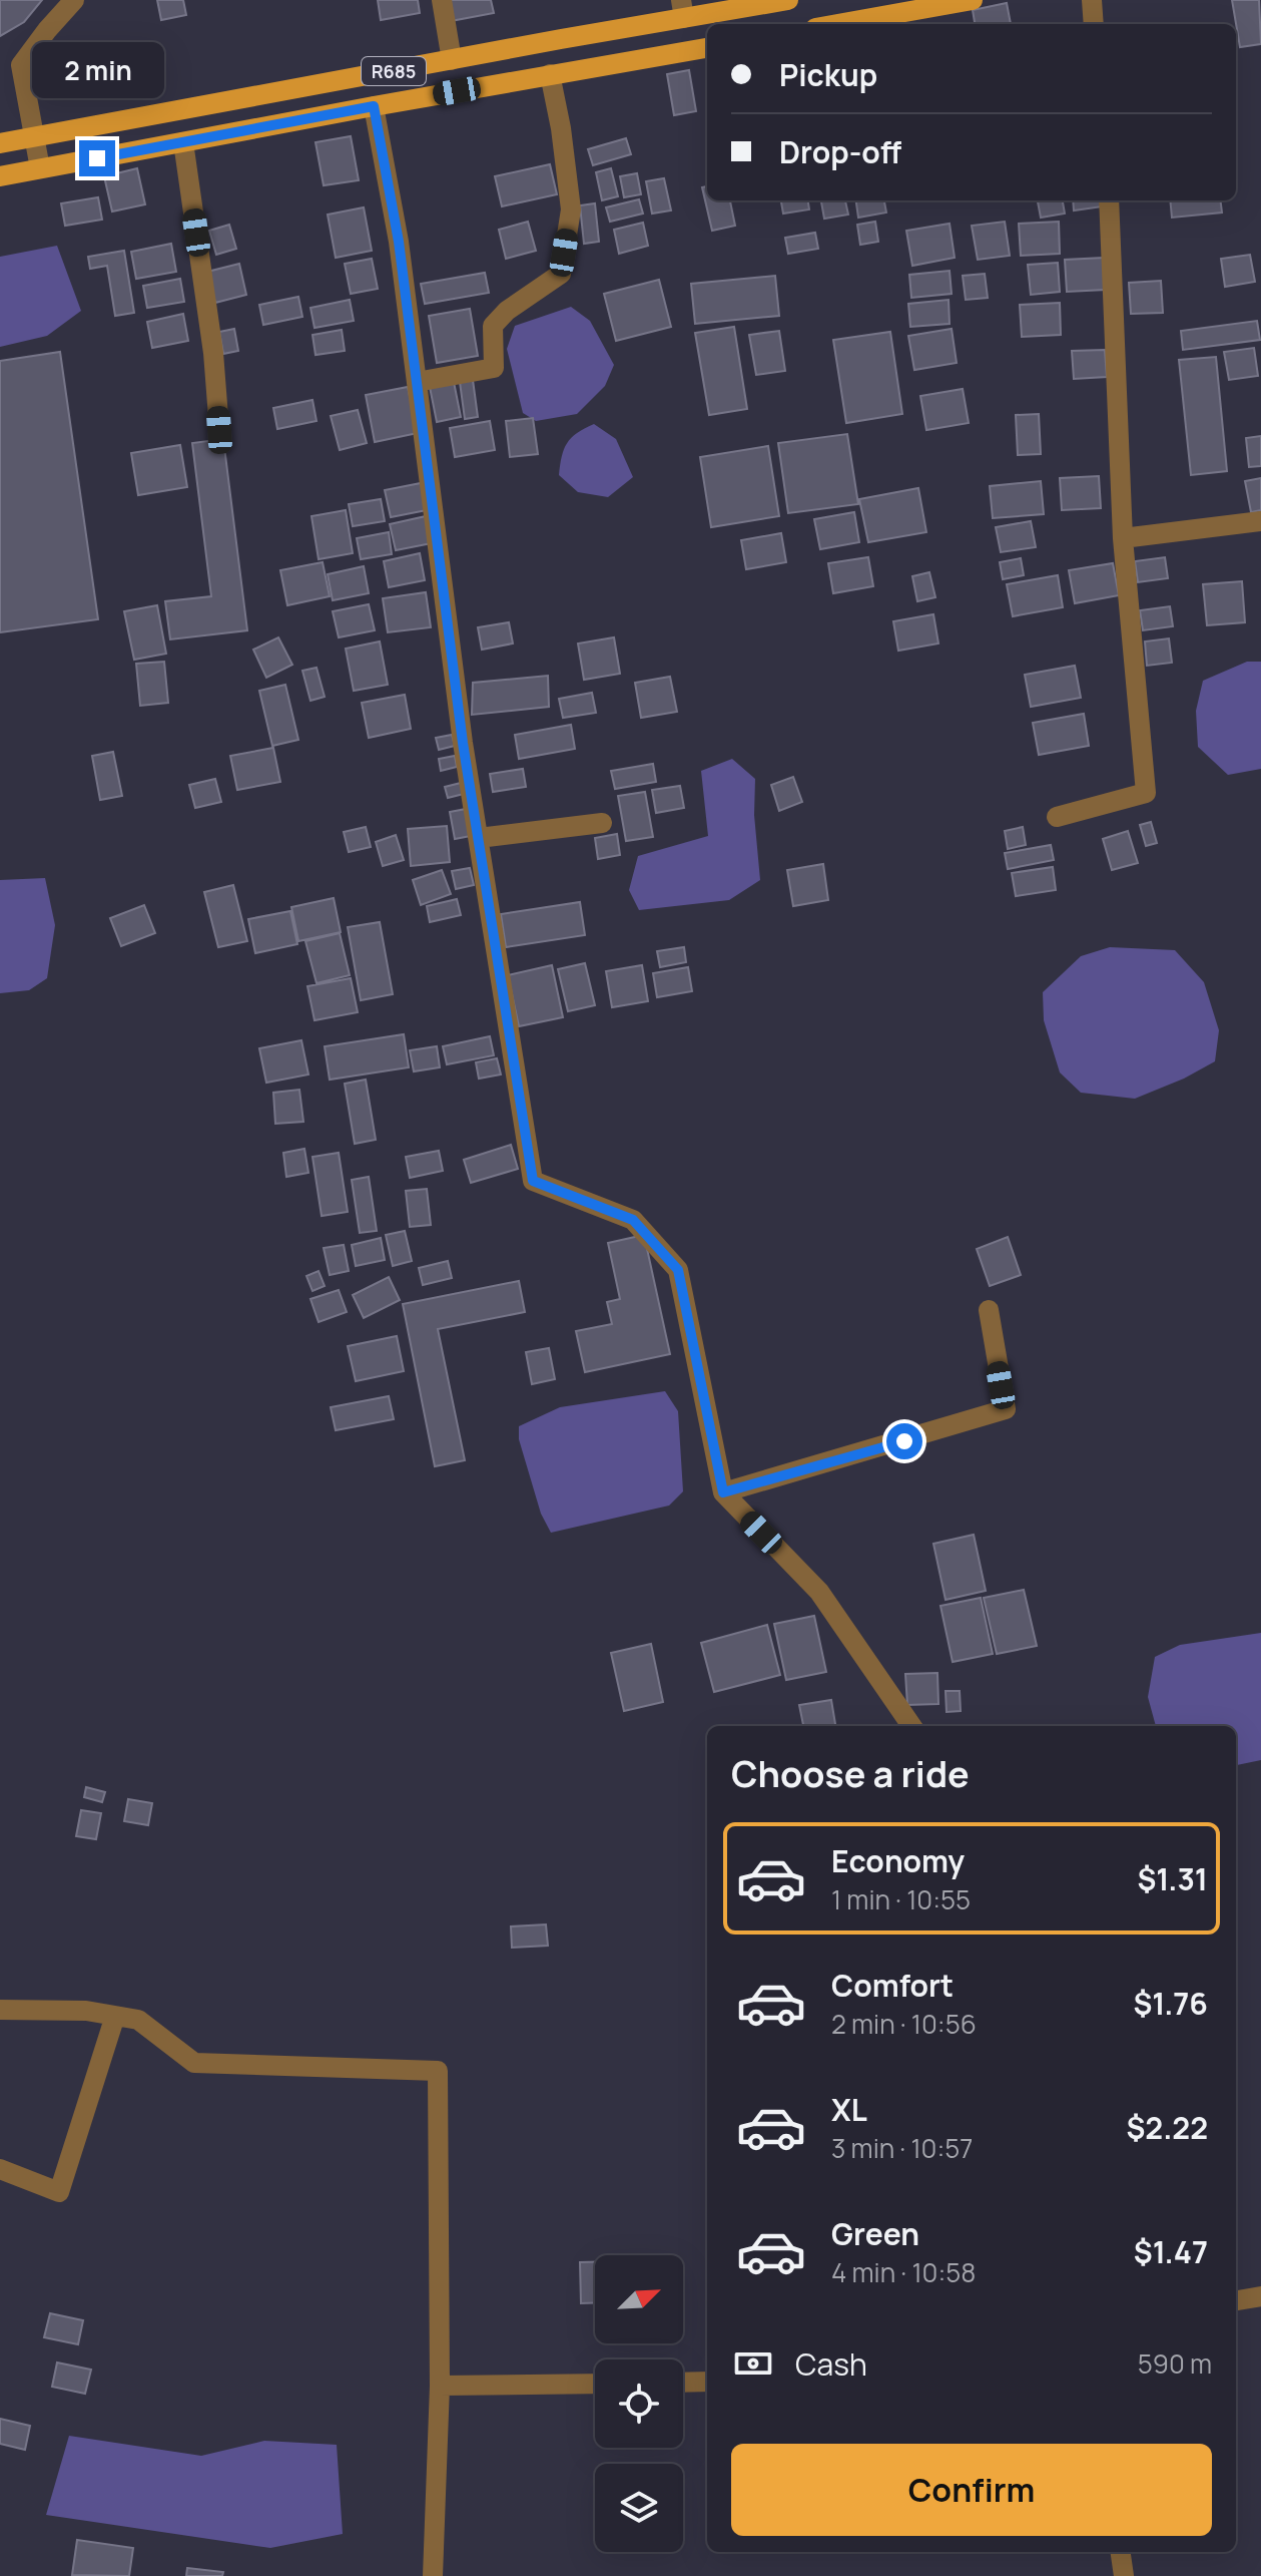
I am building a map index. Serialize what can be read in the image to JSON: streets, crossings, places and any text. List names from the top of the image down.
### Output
{
  "streets": {
    "main road": ["R685"]
  },
  "north": "top right",
  "page": {
    "banner": ["Pickup", "Drop-off"],
    "bubble": "2 min",
    "heading": "Choose a ride",
    "list": [
      {
        "name": "Economy",
        "note": "1 min · 10:55",
        "value": "$1.31"
      },
      {
        "name": "Comfort",
        "note": "2 min · 10:56",
        "value": "$1.76"
      },
      {
        "name": "XL",
        "note": "3 min · 10:57",
        "value": "$2.22"
      },
      {
        "name": "Green",
        "note": "4 min · 10:58",
        "value": "$1.47"
      }
    ],
    "pay": ["Cash", "590 m"],
    "buttons": "Confirm"
  }
}
